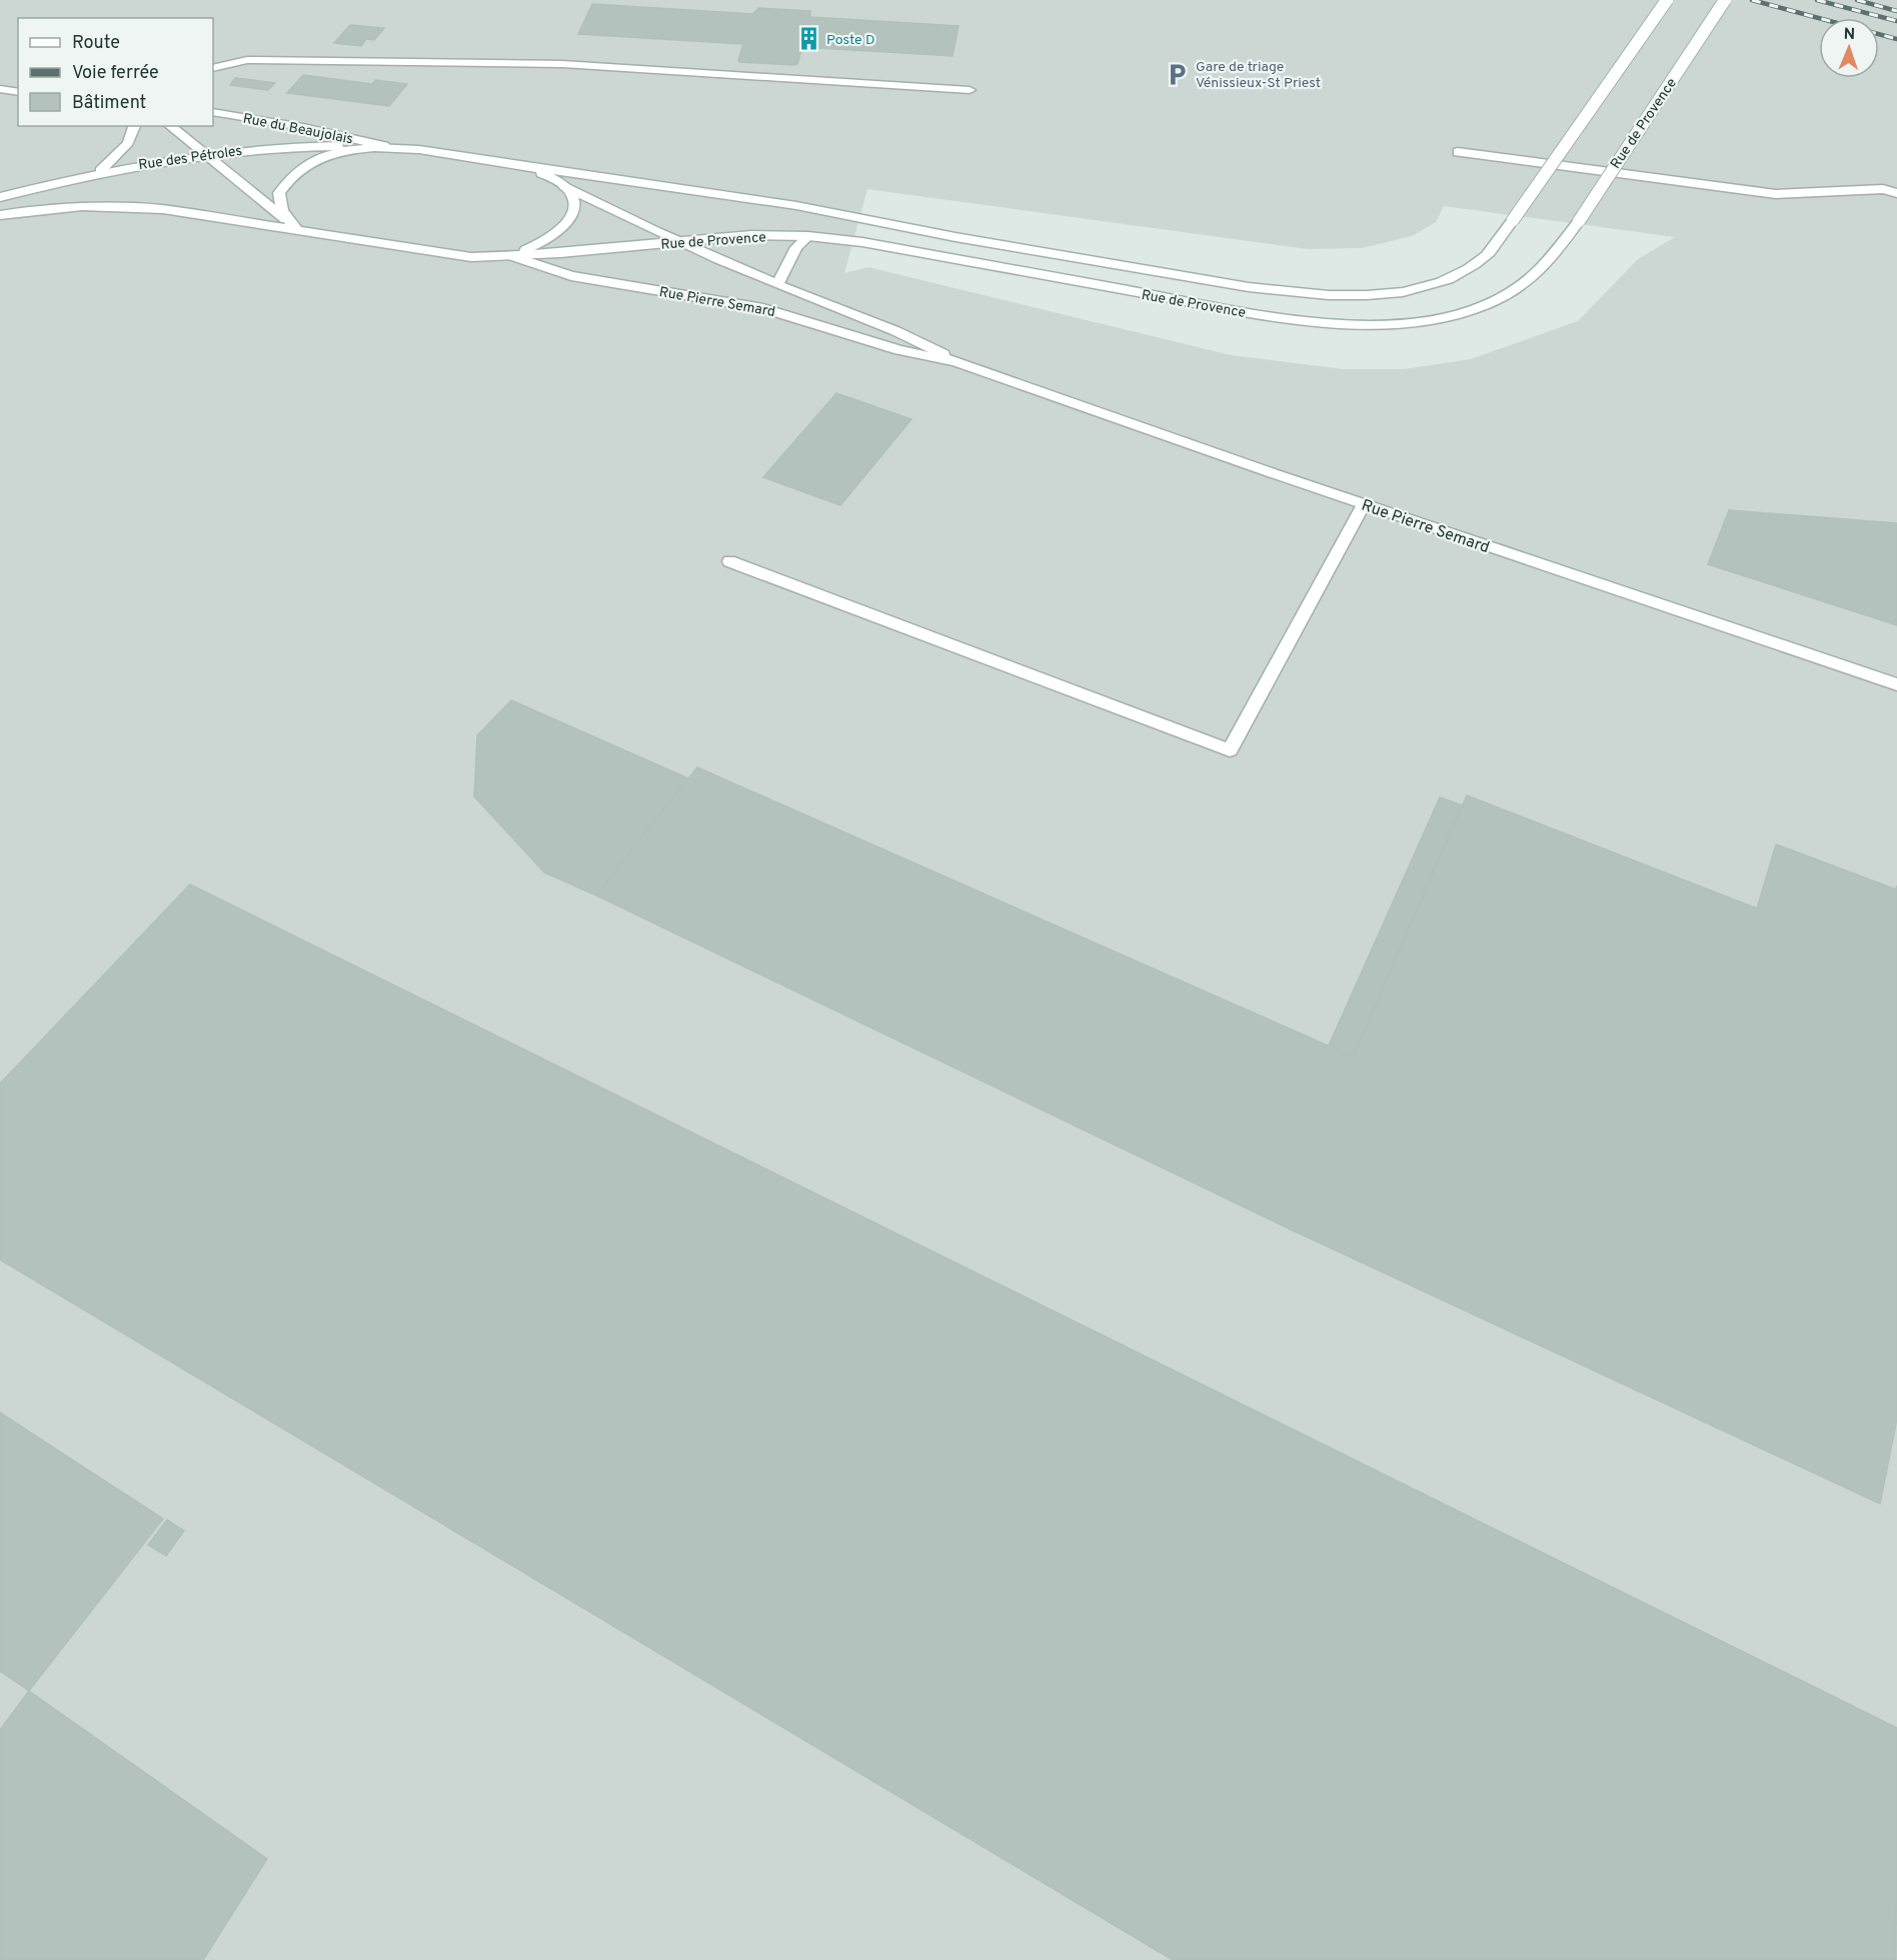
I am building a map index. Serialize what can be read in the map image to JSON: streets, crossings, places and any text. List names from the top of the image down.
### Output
{
  "streets": {
    "main road": [
      "Rue de Provence",
      "Rue du Beaujolais",
      "Rue des Pétroles",
      "Rue Pierre Semard"
    ]
  },
  "crossings": [
    ["Rue de Provence", "Rue du Beaujolais"],
    ["Rue de Provence", "Rue des Pétroles"],
    ["Rue de Provence", "Rue Pierre Semard"],
    ["Rue du Beaujolais", "Rue des Pétroles"]
  ],
  "places": {
    "building": ["Poste D"],
    "parking": ["Gare de triage Vénissieux-St Priest"]
  },
  "legend": ["Route", "Voie ferrée", "Bâtiment"],
  "north": "top"
}
